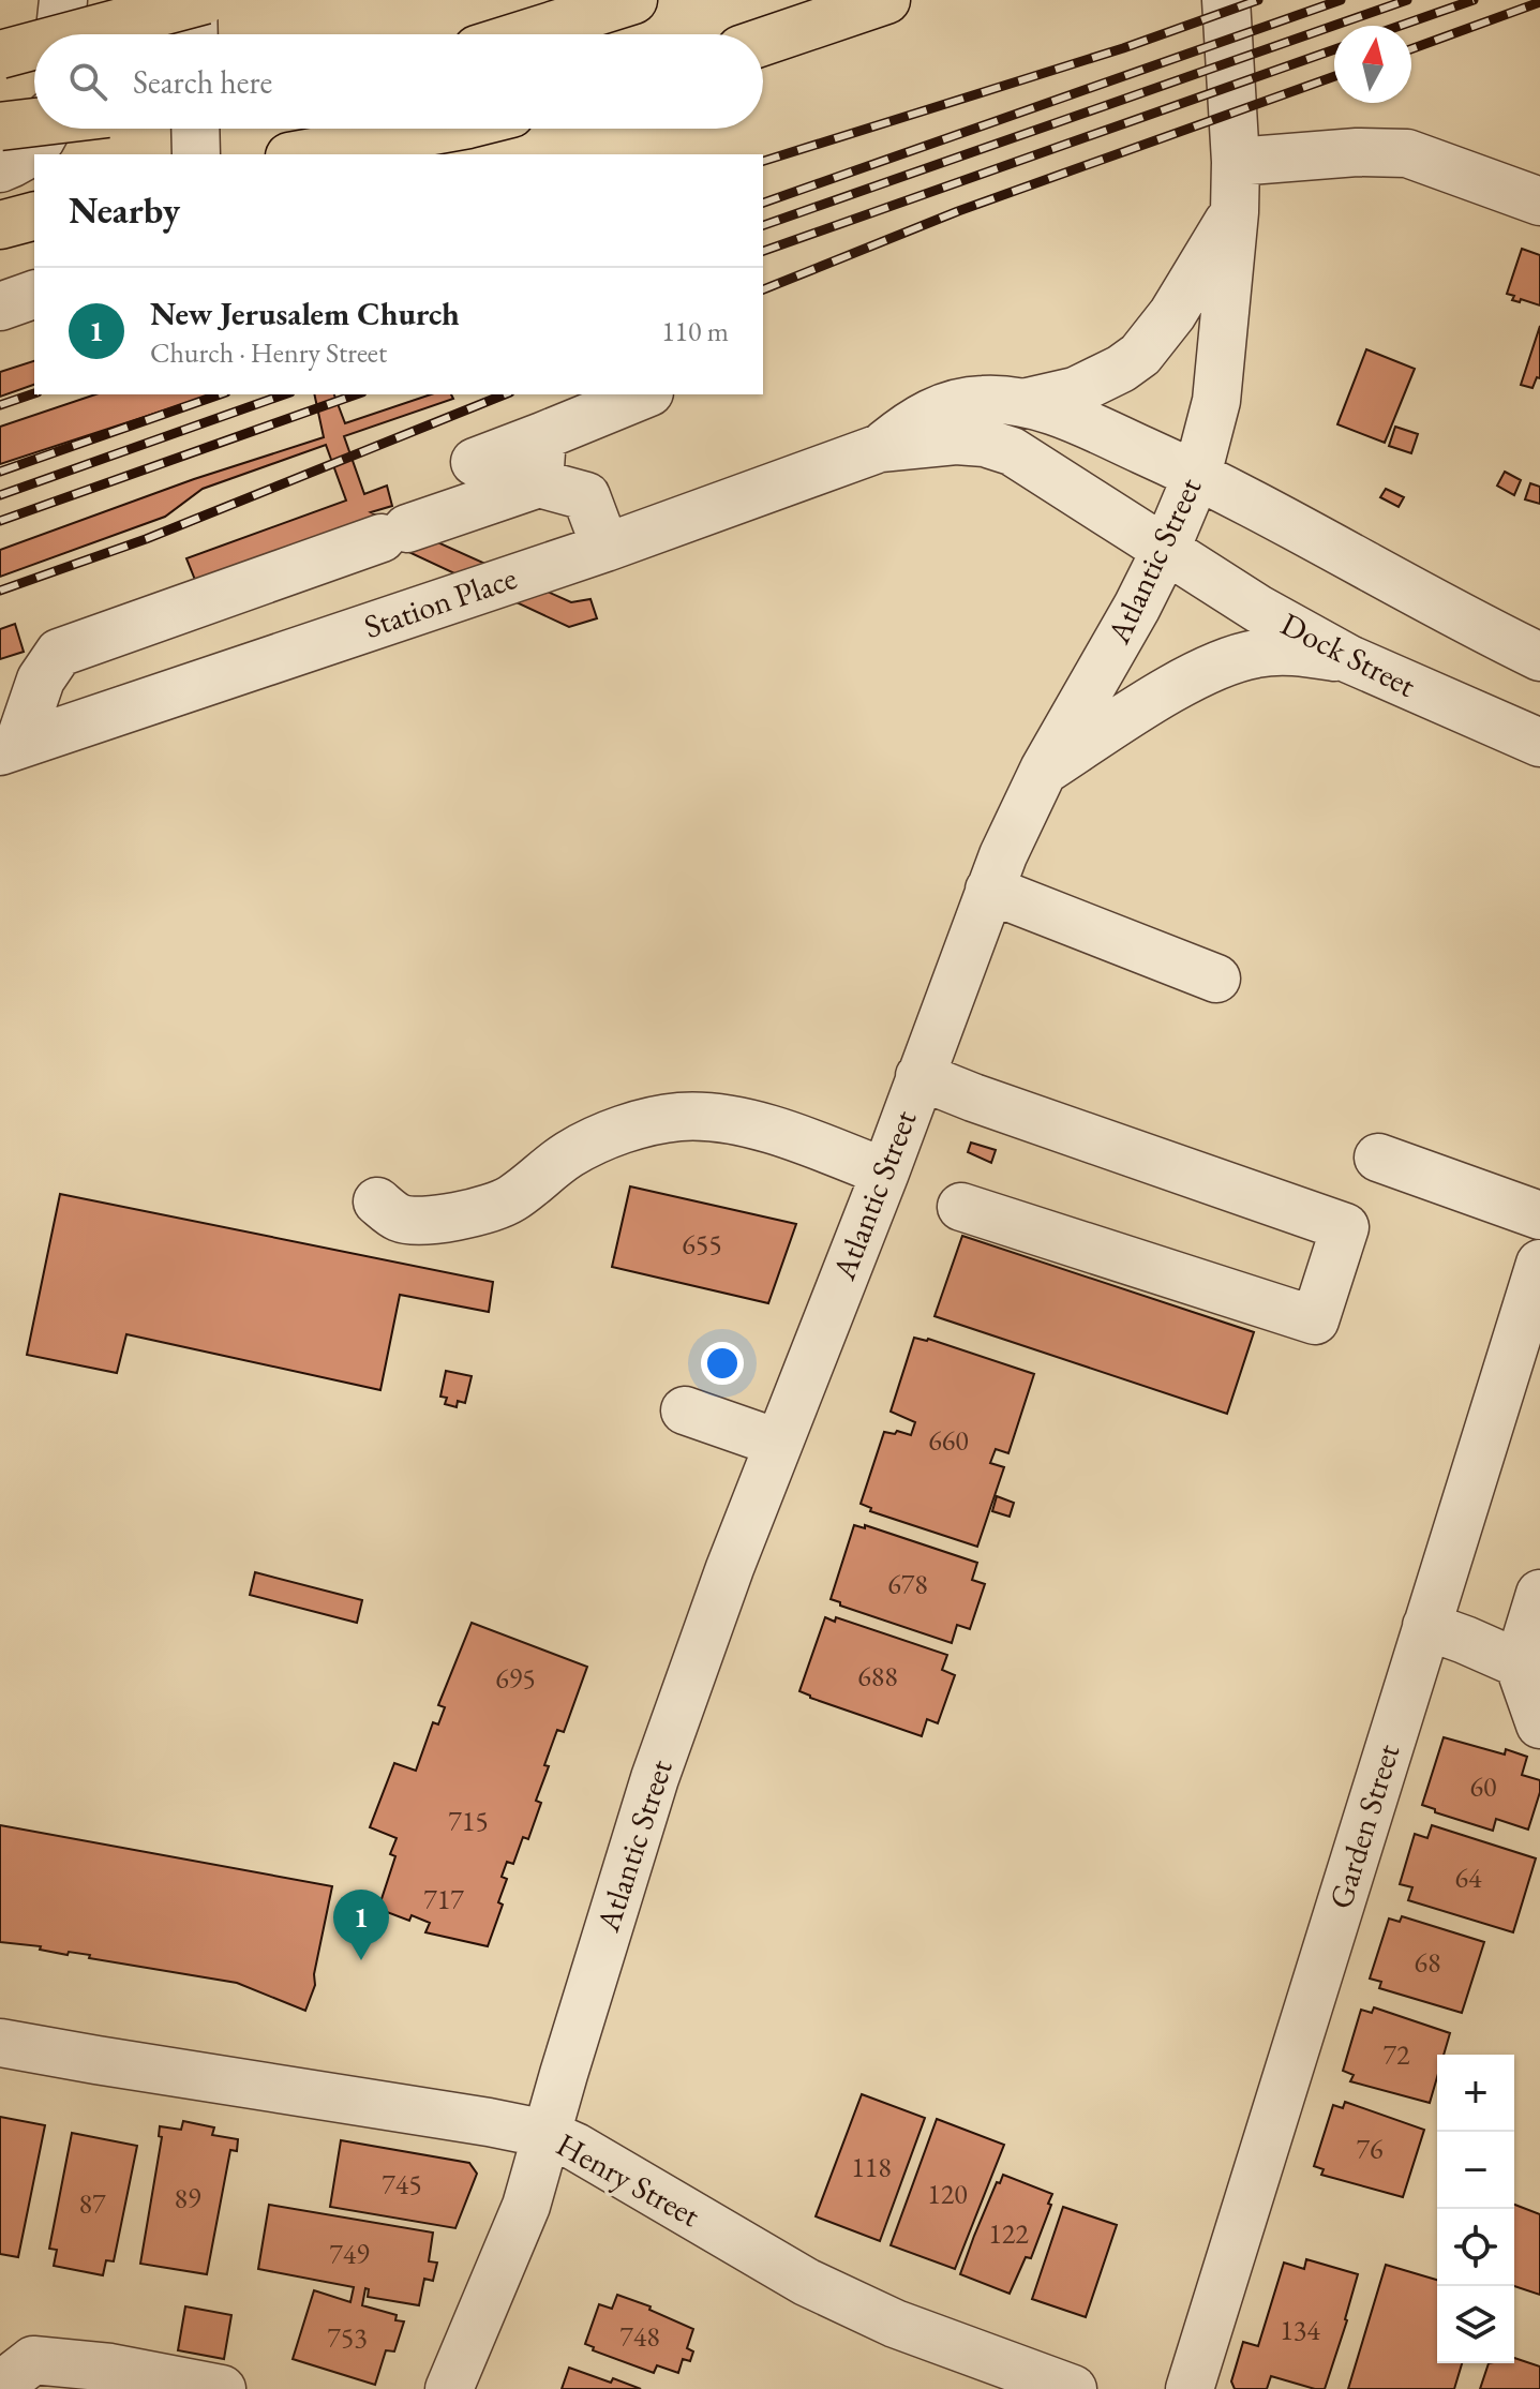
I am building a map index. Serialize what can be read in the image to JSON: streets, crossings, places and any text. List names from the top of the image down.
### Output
{
  "streets": {
    "street": [
      "Atlantic Street",
      "Station Place",
      "Dock Street",
      "Garden Street",
      "Henry Street"
    ]
  },
  "crossings": [
    ["Atlantic Street", "Station Place"],
    ["Atlantic Street", "Dock Street"],
    ["Atlantic Street", "Henry Street"],
    ["Station Place", "Dock Street"]
  ],
  "house_numbers": [
    "655",
    "660",
    "678",
    "688",
    "695",
    "60",
    "715",
    "64",
    "717",
    "68",
    "72",
    "76",
    "118",
    "745",
    "120",
    "89",
    "87",
    "122",
    "749",
    "134",
    "748",
    "753"
  ],
  "north": "top",
  "page": {
    "search": "Search here",
    "heading": "Nearby",
    "list": [
      {
        "mark": "1",
        "name": "New Jerusalem Church",
        "note": "Church · Henry Street",
        "value": "110 m"
      }
    ],
    "pins": "1",
    "map_buttons": ["+", "−"]
  }
}
